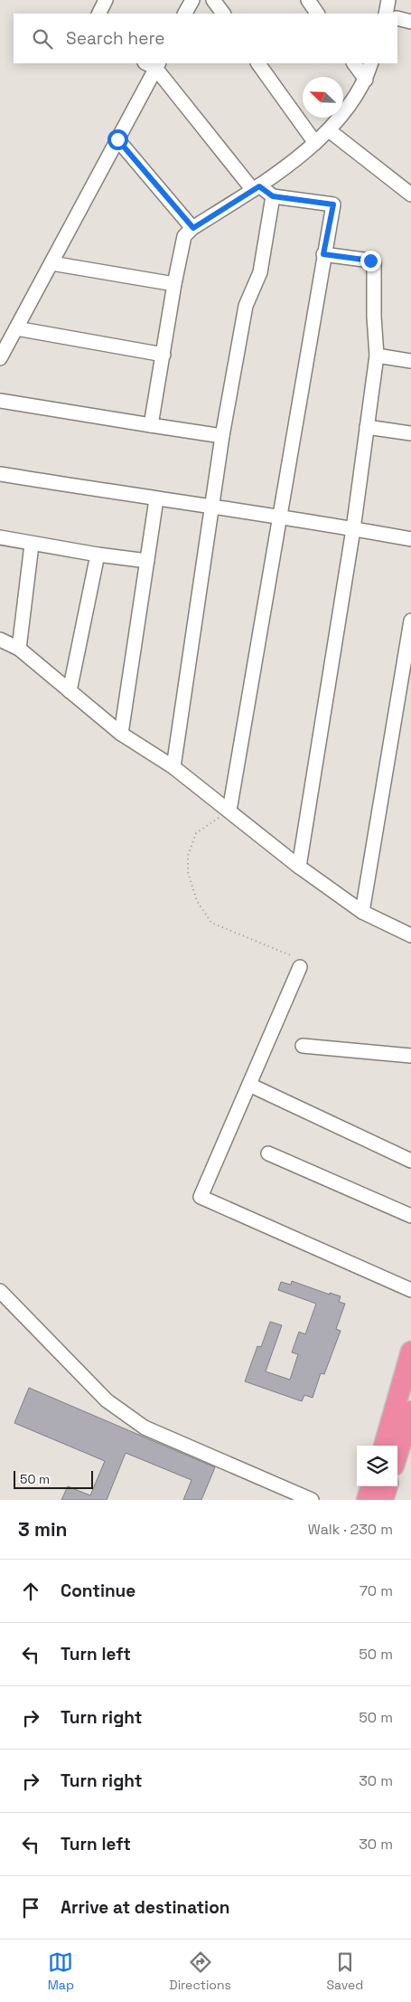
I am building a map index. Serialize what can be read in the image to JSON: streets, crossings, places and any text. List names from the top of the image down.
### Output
{
  "scale_bar": "50 m",
  "north": "top left",
  "page": {
    "search": "Search here",
    "scale": "50 m",
    "heading": ["3 min", "Walk · 230 m"],
    "list": [
      ["Continue", "70 m"],
      ["Turn left", "50 m"],
      ["Turn right", "50 m"],
      ["Turn right", "30 m"],
      ["Turn left", "30 m"],
      "Arrive at destination"
    ],
    "nav": ["Map", "Directions", "Saved"]
  }
}
